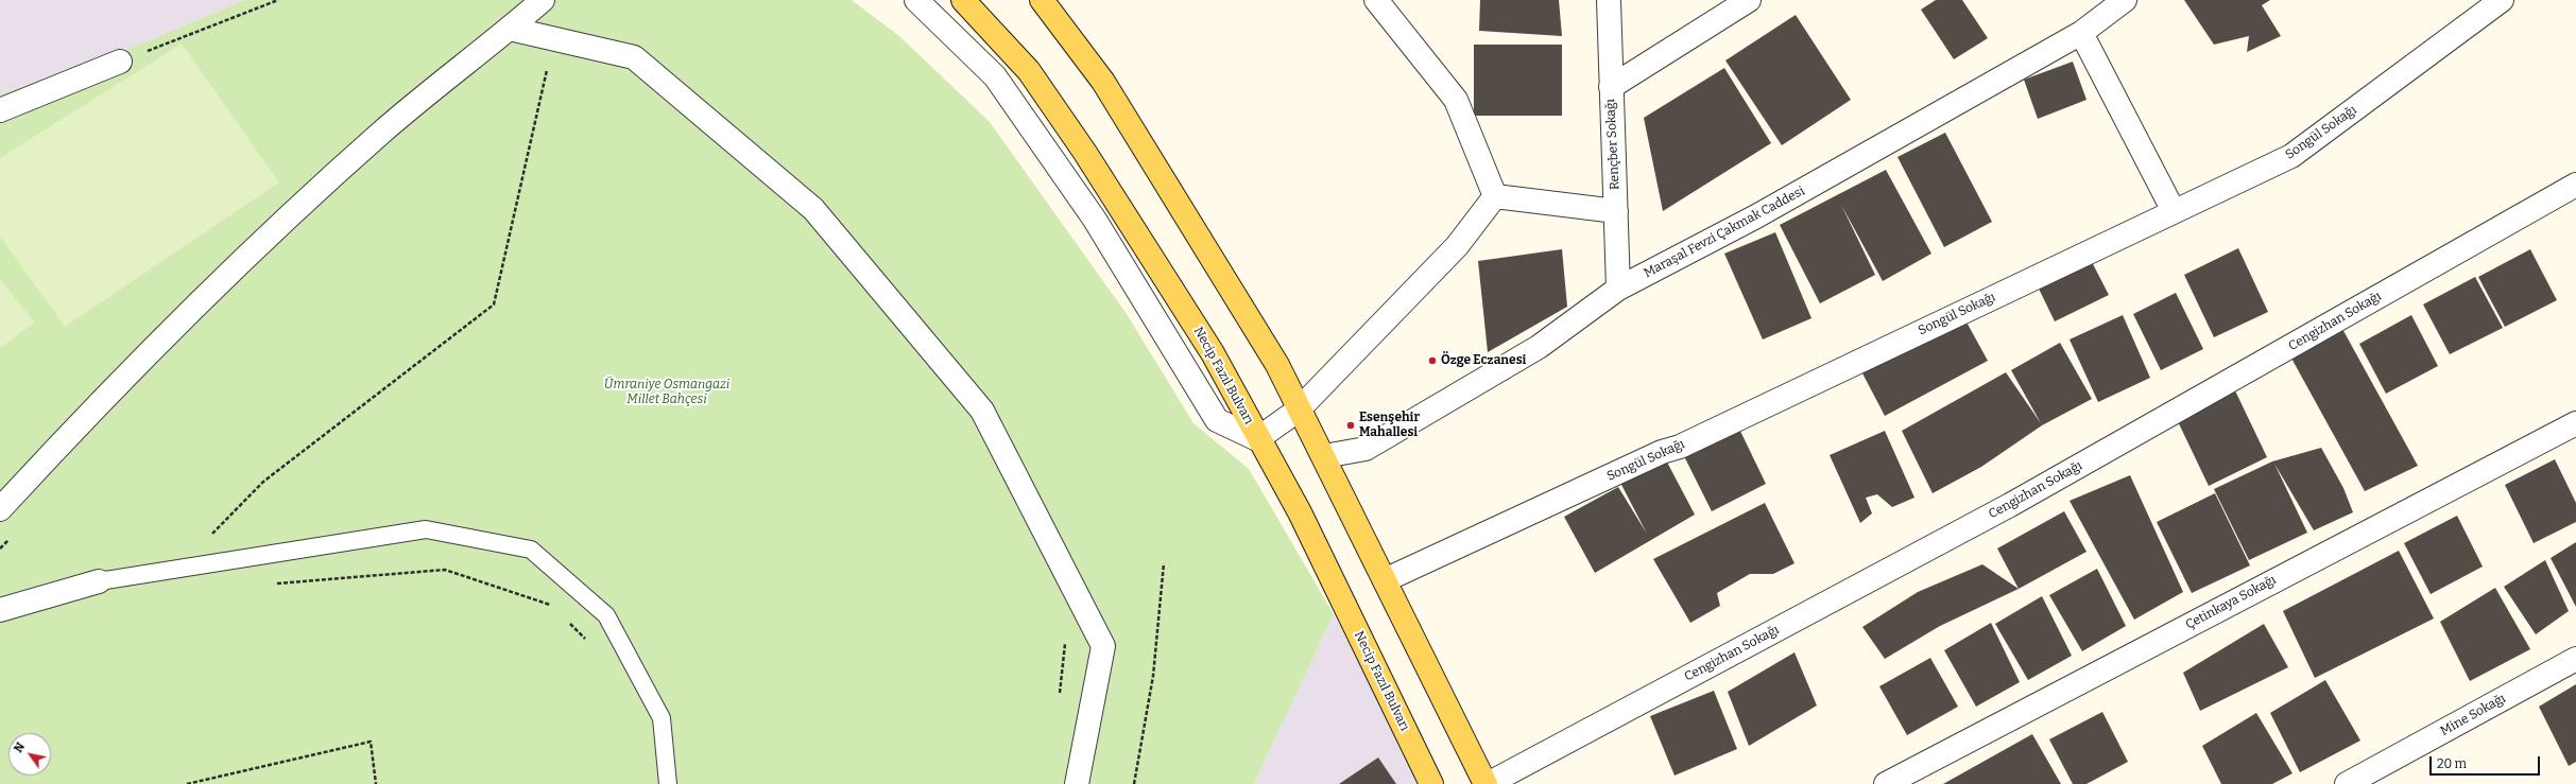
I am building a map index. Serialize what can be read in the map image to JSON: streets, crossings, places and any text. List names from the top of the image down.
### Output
{
  "streets": {
    "main road": ["Necip Fazıl Bulvarı"],
    "street": [
      "Songül Sokağı",
      "Rençber Sokağı",
      "Maraşal Fevzi Çakmak Caddesi",
      "Cengizhan Sokağı",
      "Çetinkaya Sokağı",
      "Mine Sokağı"
    ]
  },
  "crossings": [
    ["Rençber Sokağı", "Maraşal Fevzi Çakmak Caddesi"]
  ],
  "parks": ["Ümraniye Osmangazi Millet Bahçesi"],
  "places": ["Özge Eczanesi", "Esenşehir Mahallesi"],
  "scale_bar": "20 m",
  "north": "top left"
}
